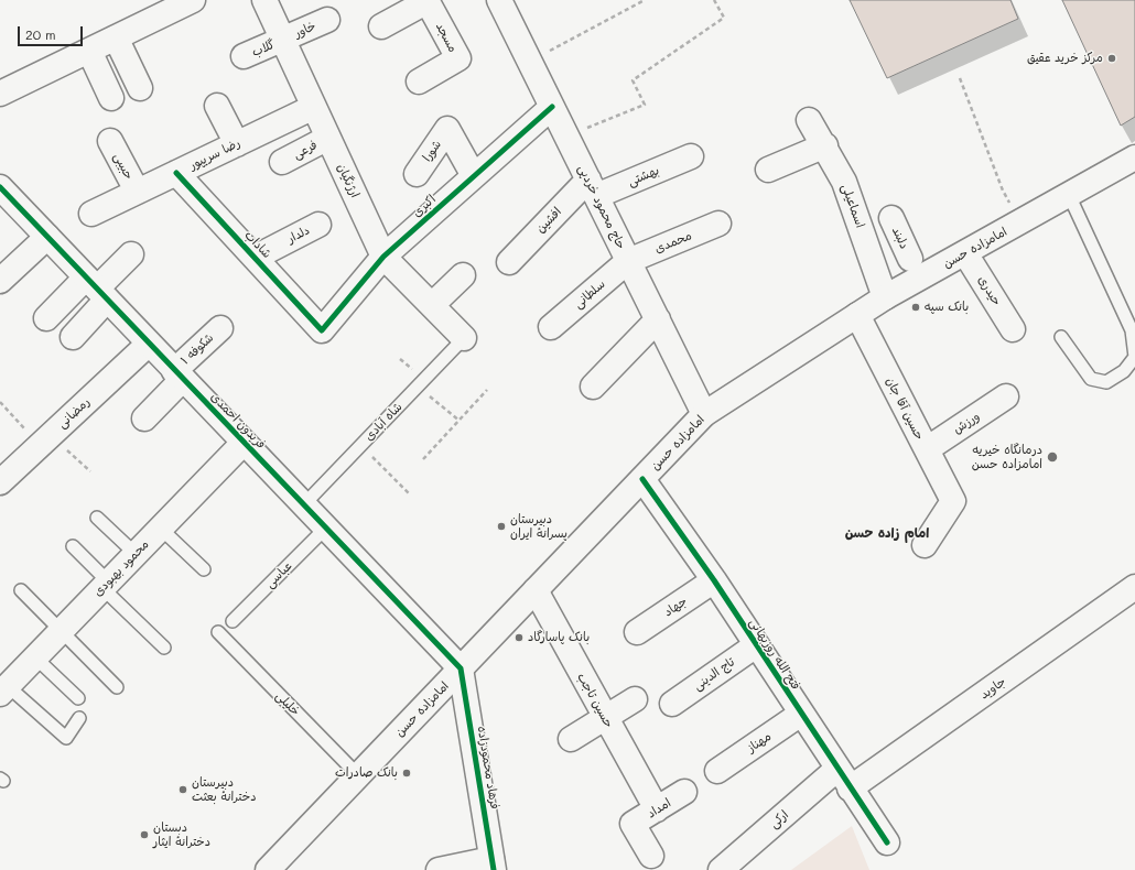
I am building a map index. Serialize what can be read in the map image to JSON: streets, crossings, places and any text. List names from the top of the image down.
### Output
{
  "streets": {
    "street": [
      "خاور",
      "مسجد",
      "گلاب",
      "فرعی",
      "شورا",
      "رضا سریپور",
      "حبیبی",
      "بهشتی",
      "ارژنگیان",
      "اکبری",
      "اسماعیلی",
      "حاج محمود خردپی",
      "افشین",
      "دلدار",
      "دلبند",
      "محمدی",
      "شاداب",
      "امامزاده حسن",
      "حیدری",
      "سلطانی",
      "شکوفه ۱",
      "حسین آقا جان",
      "رمضانی",
      "فریدون احمدی",
      "ورزش",
      "محمود بهبودی",
      "جهاد",
      "فتح الله روزبهانی",
      "تاج الدینی",
      "جاوید",
      "حسین تاجب",
      "مهناز",
      "فرهاد محمودزاده",
      "امداد",
      "ارکی"
    ],
    "lane": ["شاه آبادی", "عباسی", "خلیلی"]
  },
  "crossings": [
    ["خاور", "گلاب"],
    ["خاور", "ارژنگیان"],
    ["گلاب", "ارژنگیان"],
    ["فرعی", "ارژنگیان"],
    ["شورا", "اکبری"],
    ["رضا سریپور", "حبیبی"],
    ["رضا سریپور", "ارژنگیان"],
    ["رضا سریپور", "شاداب"],
    ["بهشتی", "حاج محمود خردپی"],
    ["بهشتی", "افشین"],
    ["ارژنگیان", "اکبری"],
    ["ارژنگیان", "شاه آبادی"],
    ["اکبری", "حاج محمود خردپی"],
    ["اکبری", "شاداب"],
    ["اسماعیلی", "امامزاده حسن"],
    ["حاج محمود خردپی", "افشین"],
    ["حاج محمود خردپی", "محمدی"],
    ["حاج محمود خردپی", "امامزاده حسن"],
    ["حاج محمود خردپی", "سلطانی"],
    ["دلدار", "شاداب"],
    ["محمدی", "سلطانی"],
    ["امامزاده حسن", "حیدری"],
    ["امامزاده حسن", "حسین آقا جان"],
    ["امامزاده حسن", "فریدون احمدی"],
    ["امامزاده حسن", "فتح الله روزبهانی"],
    ["امامزاده حسن", "حسین تاجب"],
    ["امامزاده حسن", "خلیلی"],
    ["امامزاده حسن", "فرهاد محمودزاده"],
    ["شکوفه ۱", "فریدون احمدی"],
    ["حسین آقا جان", "ورزش"],
    ["رمضانی", "فریدون احمدی"],
    ["فریدون احمدی", "شاه آبادی"],
    ["فریدون احمدی", "محمود بهبودی"],
    ["فریدون احمدی", "عباسی"],
    ["فریدون احمدی", "فرهاد محمودزاده"],
    ["جهاد", "فتح الله روزبهانی"],
    ["فتح الله روزبهانی", "تاج الدینی"],
    ["فتح الله روزبهانی", "جاوید"],
    ["فتح الله روزبهانی", "مهناز"],
    ["فتح الله روزبهانی", "ارکی"],
    ["جاوید", "ارکی"],
    ["حسین تاجب", "امداد"]
  ],
  "districts": ["امام زاده حسن"],
  "places": [
    "مرکز خرید عقیق",
    "بانک سپه",
    "درمانگاه خیریه امامزاده حسن",
    "دبیرستان پسرانهٔ ایران",
    "بانک پاسارگاد",
    "بانک صادرات",
    "دبیرستان دخترانهٔ بعثت",
    "دبستان دخترانهٔ ایثار"
  ],
  "scale_bar": "20 m"
}
